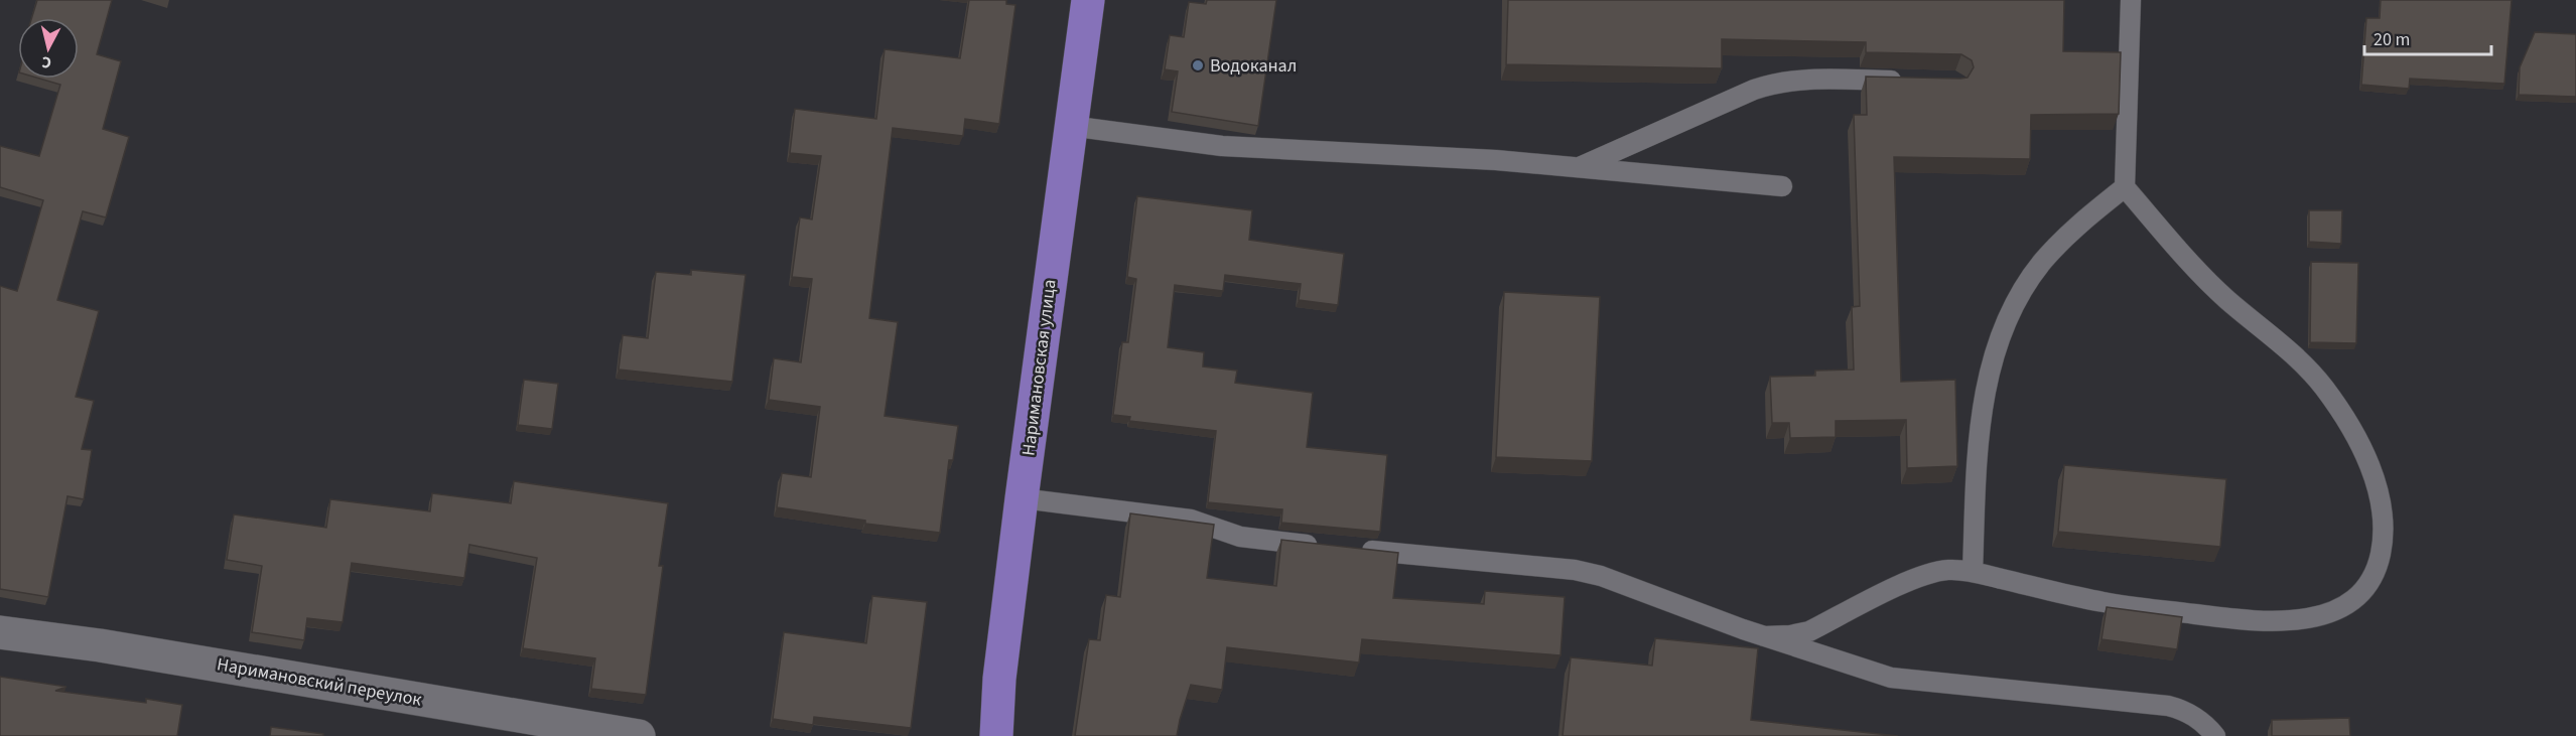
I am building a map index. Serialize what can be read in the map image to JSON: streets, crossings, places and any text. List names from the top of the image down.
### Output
{
  "streets": {
    "main road": ["Наримановская улица"],
    "street": ["Наримановский переулок"]
  },
  "places": ["Водоканал"],
  "scale_bar": "20 m",
  "north": "bottom"
}
